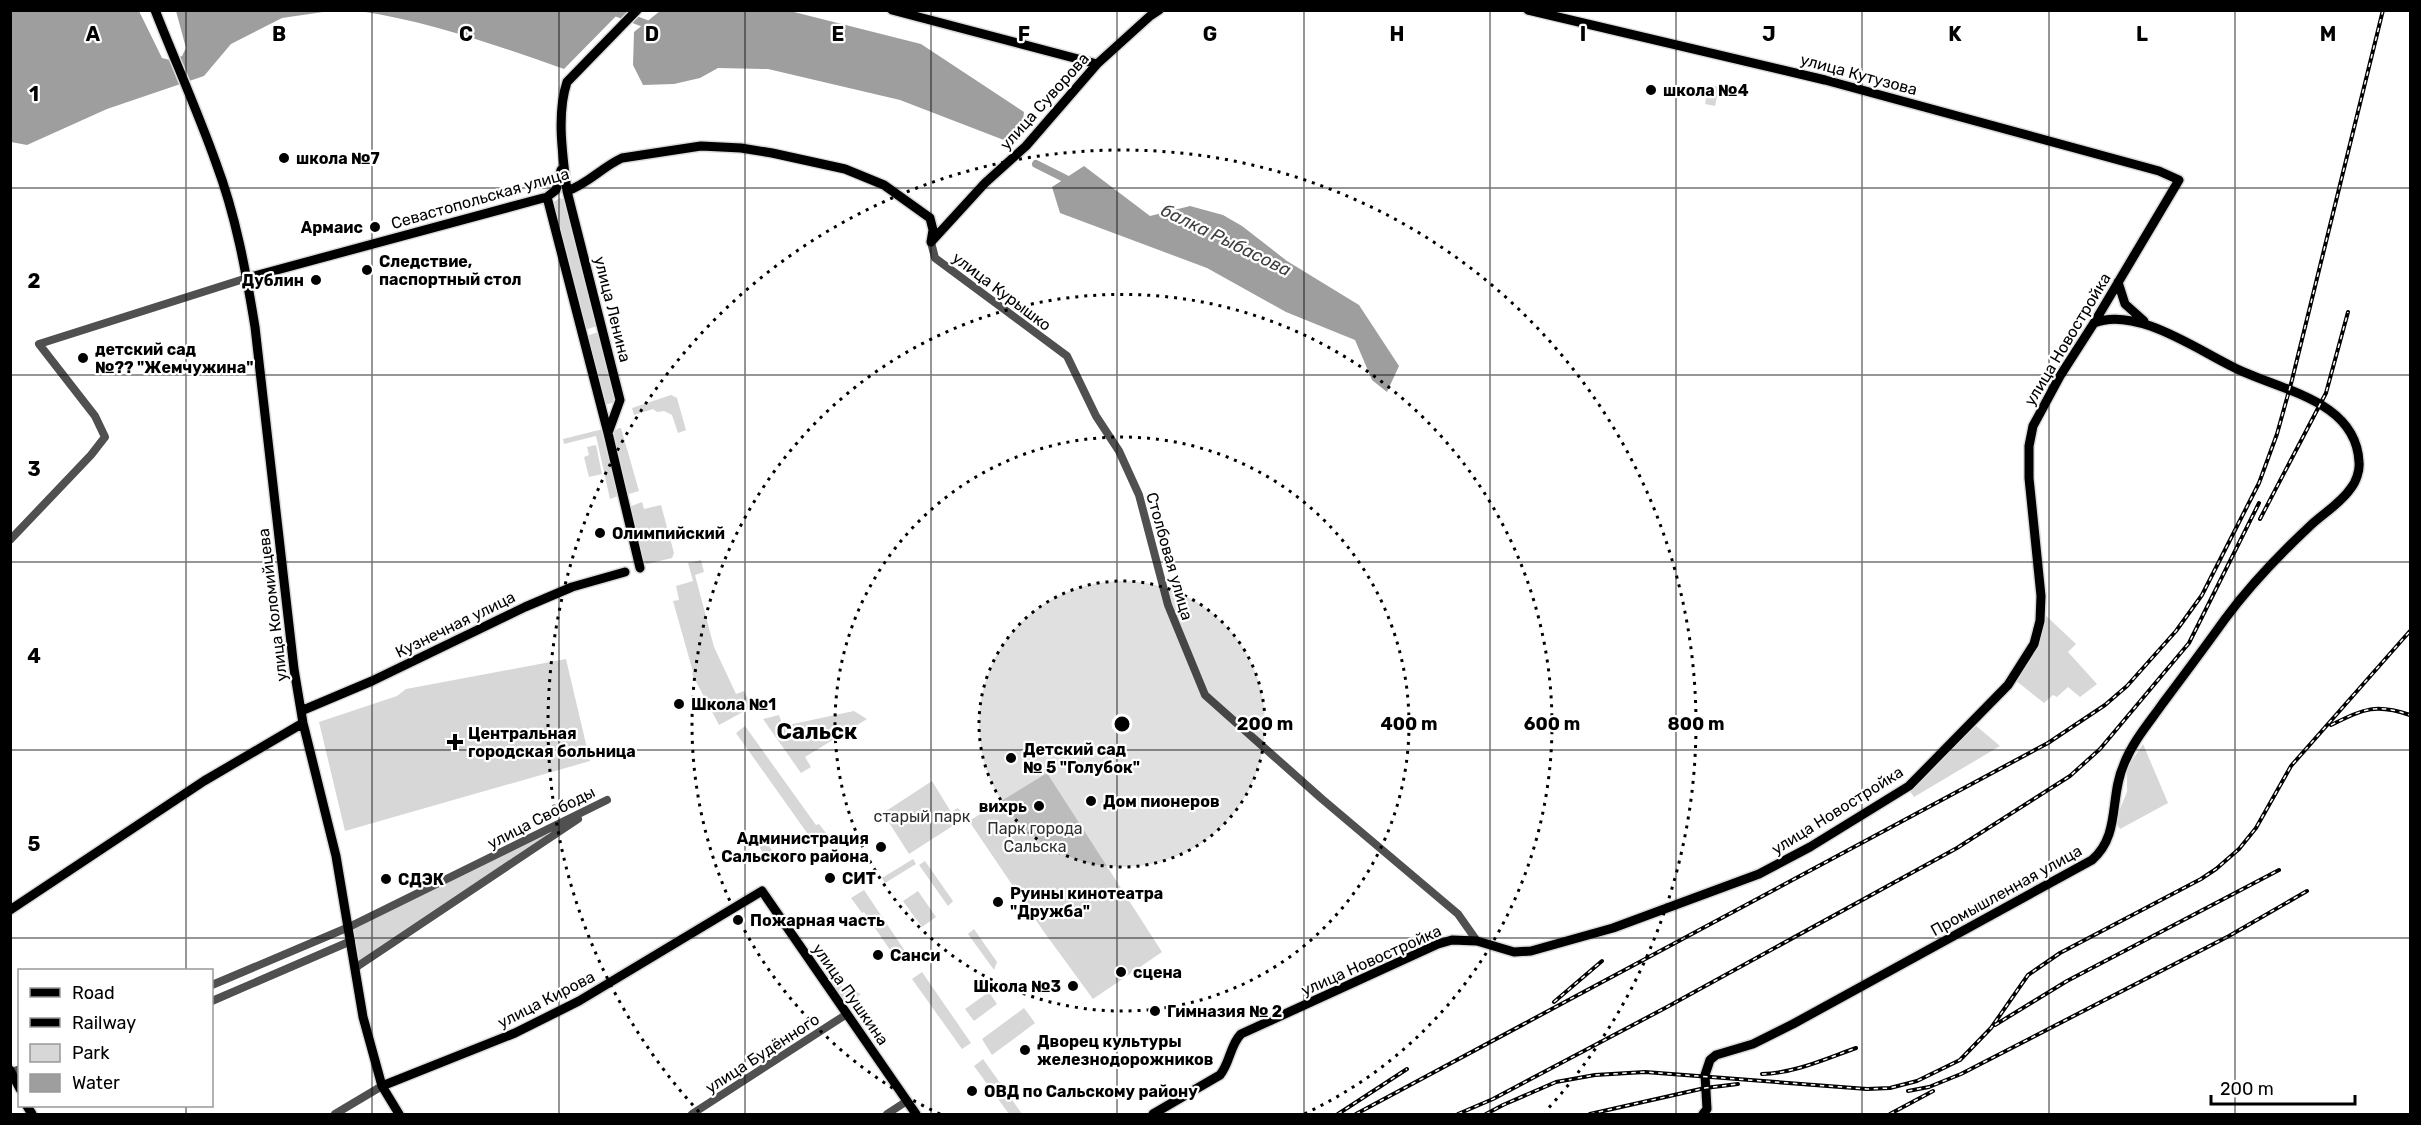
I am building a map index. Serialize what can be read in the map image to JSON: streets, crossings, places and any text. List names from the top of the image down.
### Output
{
  "streets": {
    "main road": [
      "улица Кутузова",
      "улица Суворова",
      "Севастопольская улица",
      "улица Ленина",
      "улица Новостройка",
      "улица Коломийцева",
      "Кузнечная улица",
      "Промышленная улица",
      "улица Пушкина",
      "улица Кирова"
    ],
    "street": [
      "улица Курышко",
      "Столбовая улица",
      "улица Свободы",
      "улица Будённого"
    ]
  },
  "crossings": [
    ["улица Кутузова", "улица Новостройка"],
    ["улица Суворова", "Севастопольская улица"],
    ["улица Суворова", "улица Курышко"],
    ["Севастопольская улица", "улица Курышко"],
    ["Севастопольская улица", "улица Ленина"],
    ["Севастопольская улица", "улица Коломийцева"],
    ["улица Курышко", "Столбовая улица"],
    ["улица Новостройка", "Столбовая улица"],
    ["улица Коломийцева", "Кузнечная улица"],
    ["улица Коломийцева", "улица Свободы"],
    ["улица Коломийцева", "улица Кирова"],
    ["улица Пушкина", "улица Кирова"],
    ["улица Пушкина", "улица Будённого"]
  ],
  "districts": ["Сальск"],
  "water": ["балка Рыбасова"],
  "parks": ["старый парк", "Парк города Сальска"],
  "places": {
    "other": [
      "школа №4",
      "школа №7",
      "Армаис",
      "Следствие, паспортный стол",
      "Дублин",
      "детский сад №?? \"Жемчужина\"",
      "Олимпийский",
      "Школа №1",
      "Детский сад № 5 \"Голубок\"",
      "Дом пионеров",
      "вихрь",
      "Администрация Сальского района",
      "СИТ",
      "СДЭК",
      "Руины кинотеатра \"Дружба\"",
      "Пожарная часть",
      "Санси",
      "сцена",
      "Школа №3",
      "Гимназия № 2",
      "Дворец культуры железнодорожников",
      "ОВД по Сальскому району"
    ],
    "health": ["Центральная городская больница"]
  },
  "legend": [
    "Road",
    "Railway",
    "Park",
    "Water"
  ],
  "scale_bar": "200 m",
  "grid": {
    "columns": [
      "A",
      "B",
      "C",
      "D",
      "E",
      "F",
      "G",
      "H",
      "I",
      "J",
      "K",
      "L",
      "M"
    ],
    "rows": [
      "1",
      "2",
      "3",
      "4",
      "5"
    ]
  },
  "rings": [
    "200 m",
    "400 m",
    "600 m",
    "800 m"
  ]
}
